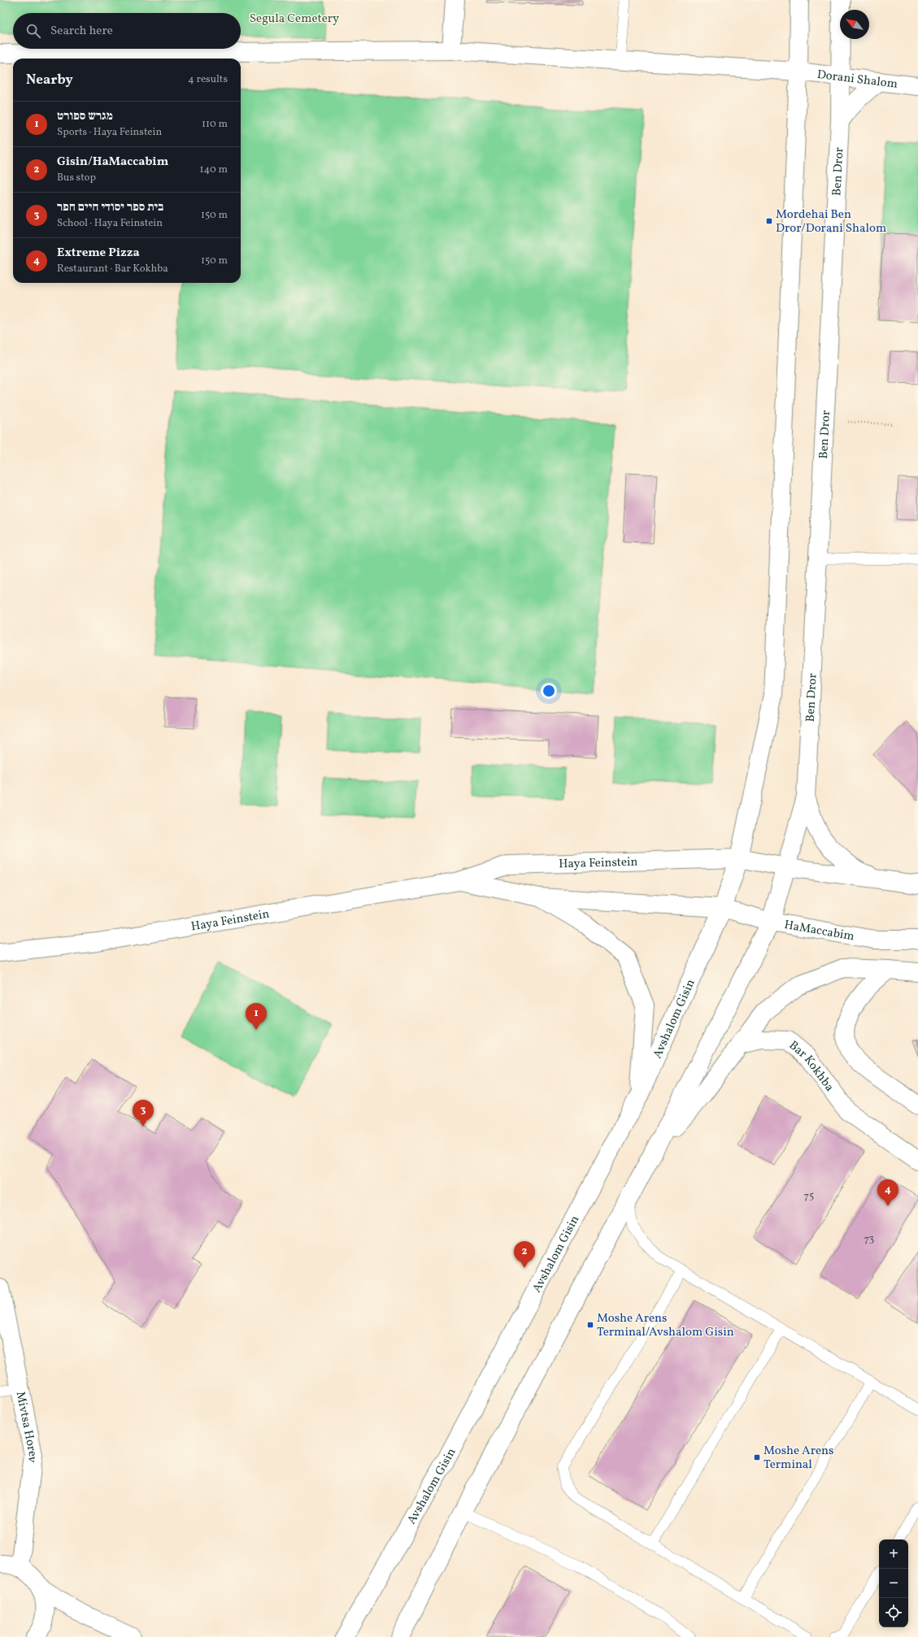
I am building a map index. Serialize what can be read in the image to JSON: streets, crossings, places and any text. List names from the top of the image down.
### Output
{
  "streets": {
    "street": [
      "Dorani Shalom",
      "Ben Dror",
      "Haya Feinstein",
      "HaMaccabim",
      "Avshalom Gisin",
      "Bar Kokhba",
      "Mivtsa Horev"
    ]
  },
  "crossings": [
    ["Dorani Shalom", "Ben Dror"],
    ["Haya Feinstein", "HaMaccabim"],
    ["Haya Feinstein", "Avshalom Gisin"],
    ["HaMaccabim", "Avshalom Gisin"]
  ],
  "parks": ["Segula Cemetery"],
  "places": {
    "transit": ["Mordehai Ben Dror/Dorani Shalom", "Moshe Arens Terminal/Avshalom Gisin", "Moshe Arens Terminal"]
  },
  "house_numbers": ["75", "73"],
  "north": "top left",
  "page": {
    "search": "Search here",
    "heading": ["Nearby", "4 results"],
    "list": [
      {
        "mark": "1",
        "name": "מגרש ספורט",
        "note": "Sports · Haya Feinstein",
        "value": "110 m"
      },
      {
        "mark": "2",
        "name": "Gisin/HaMaccabim",
        "note": "Bus stop",
        "value": "140 m"
      },
      {
        "mark": "3",
        "name": "בית ספר יסודי חיים חפר",
        "note": "School · Haya Feinstein",
        "value": "150 m"
      },
      {
        "mark": "4",
        "name": "Extreme Pizza",
        "note": "Restaurant · Bar Kokhba",
        "value": "150 m"
      }
    ],
    "pins": [
      "1",
      "3",
      "4",
      "2"
    ],
    "map_buttons": ["+", "−"]
  }
}
